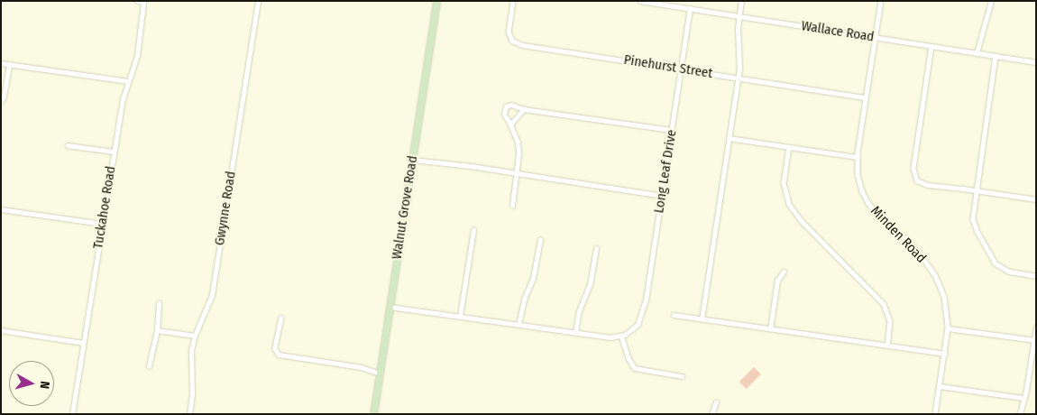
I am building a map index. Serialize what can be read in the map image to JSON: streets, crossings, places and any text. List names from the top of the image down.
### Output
{
  "streets": {
    "main road": ["Walnut Grove Road"],
    "street": [
      "Wallace Road",
      "Pinehurst Street",
      "Long Leaf Drive",
      "Tuckahoe Road",
      "Gwynne Road",
      "Minden Road"
    ]
  },
  "crossings": [
    ["Wallace Road", "Long Leaf Drive"],
    ["Wallace Road", "Minden Road"],
    ["Pinehurst Street", "Long Leaf Drive"],
    ["Pinehurst Street", "Minden Road"]
  ],
  "north": "right"
}
